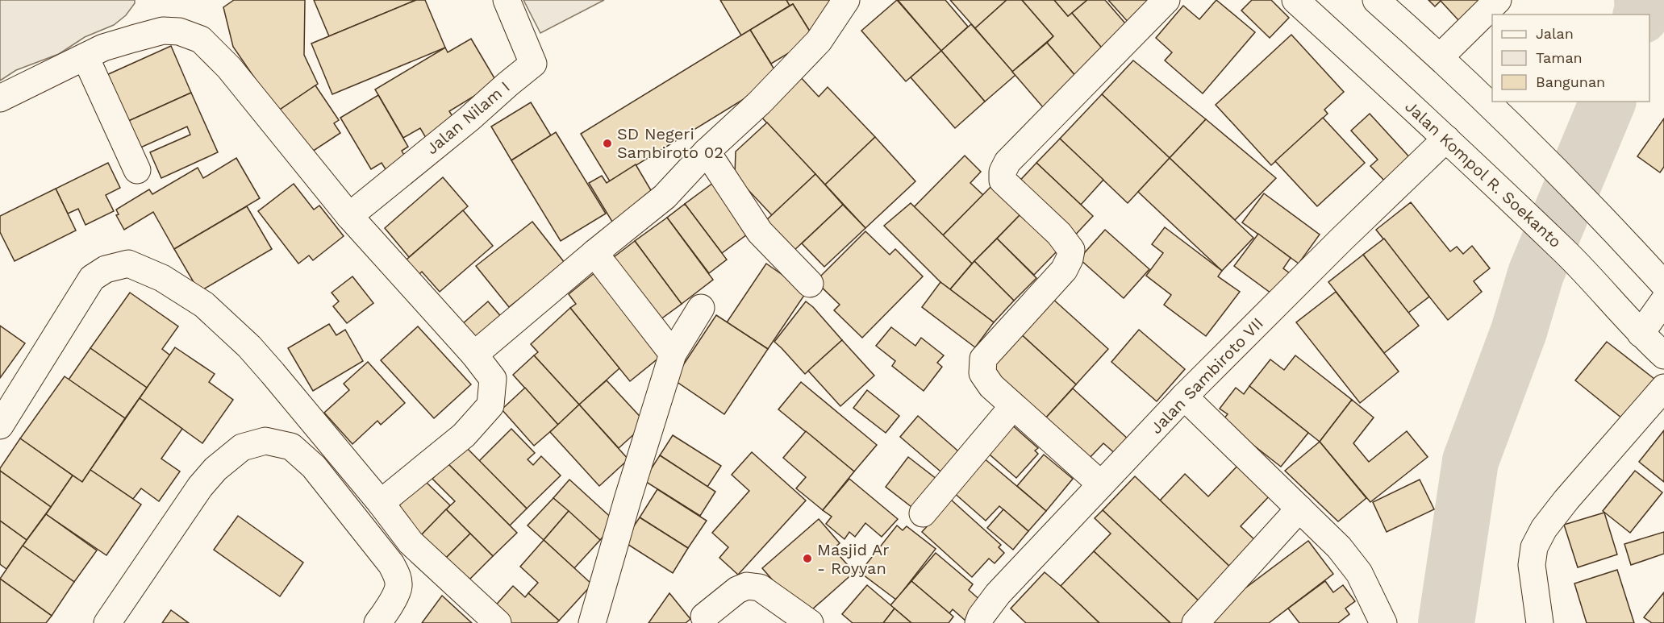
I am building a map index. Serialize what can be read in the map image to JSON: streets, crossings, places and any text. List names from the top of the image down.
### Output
{
  "streets": {
    "street": ["Jalan Nilam I", "Jalan Kompol R. Soekanto", "Jalan Sambiroto VII"]
  },
  "crossings": [
    ["Jalan Kompol R. Soekanto", "Jalan Sambiroto VII"]
  ],
  "places": ["SD Negeri Sambiroto 02", "Masjid Ar - Royyan"],
  "legend": ["Jalan", "Taman", "Bangunan"]
}
